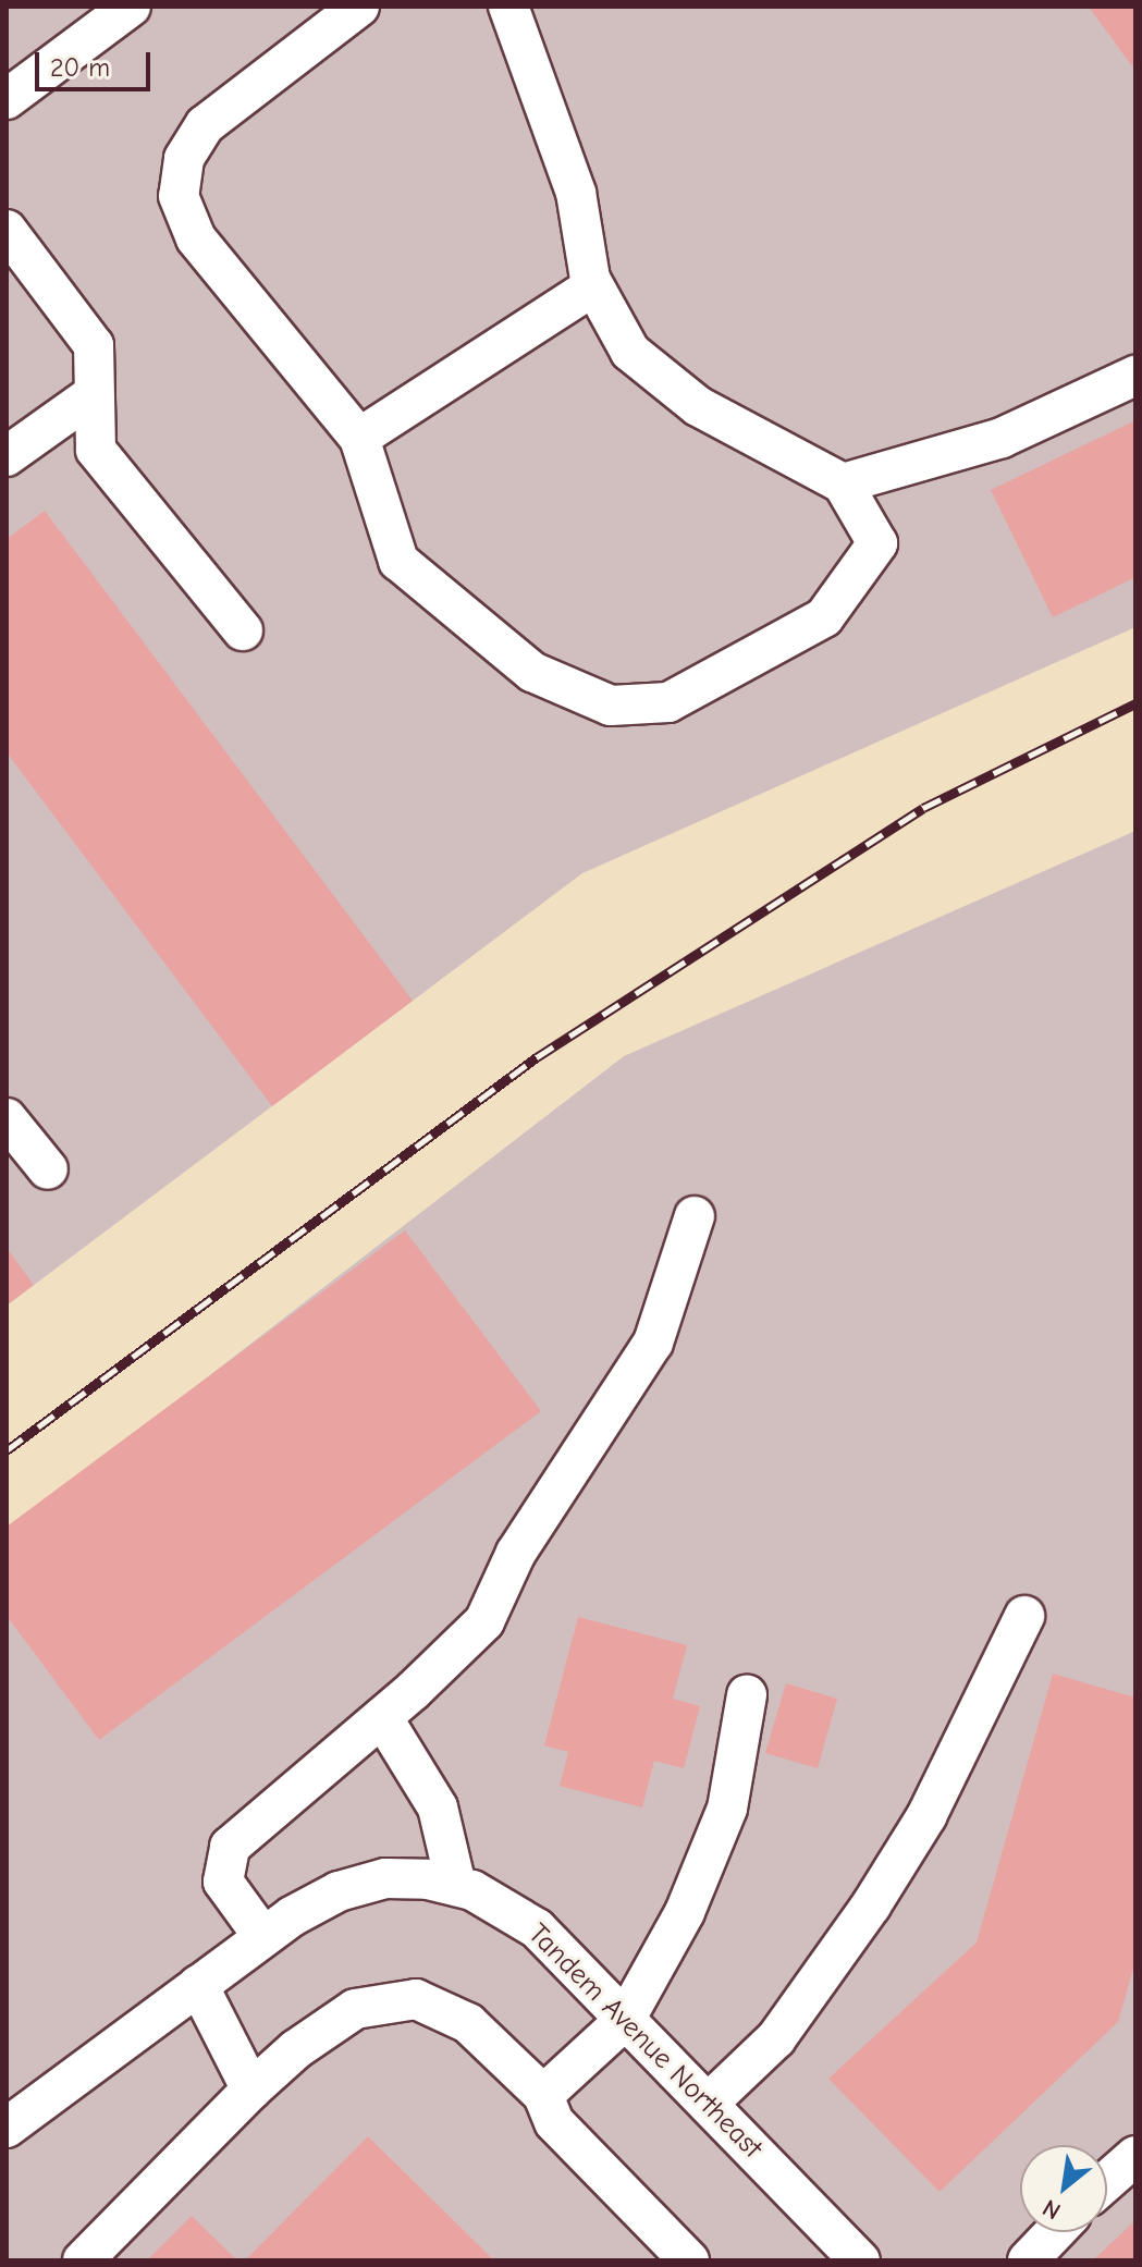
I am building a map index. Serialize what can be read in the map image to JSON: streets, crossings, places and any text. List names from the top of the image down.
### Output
{
  "streets": {
    "street": ["Tandem Avenue Northeast"]
  },
  "scale_bar": "20 m",
  "north": "bottom left"
}
